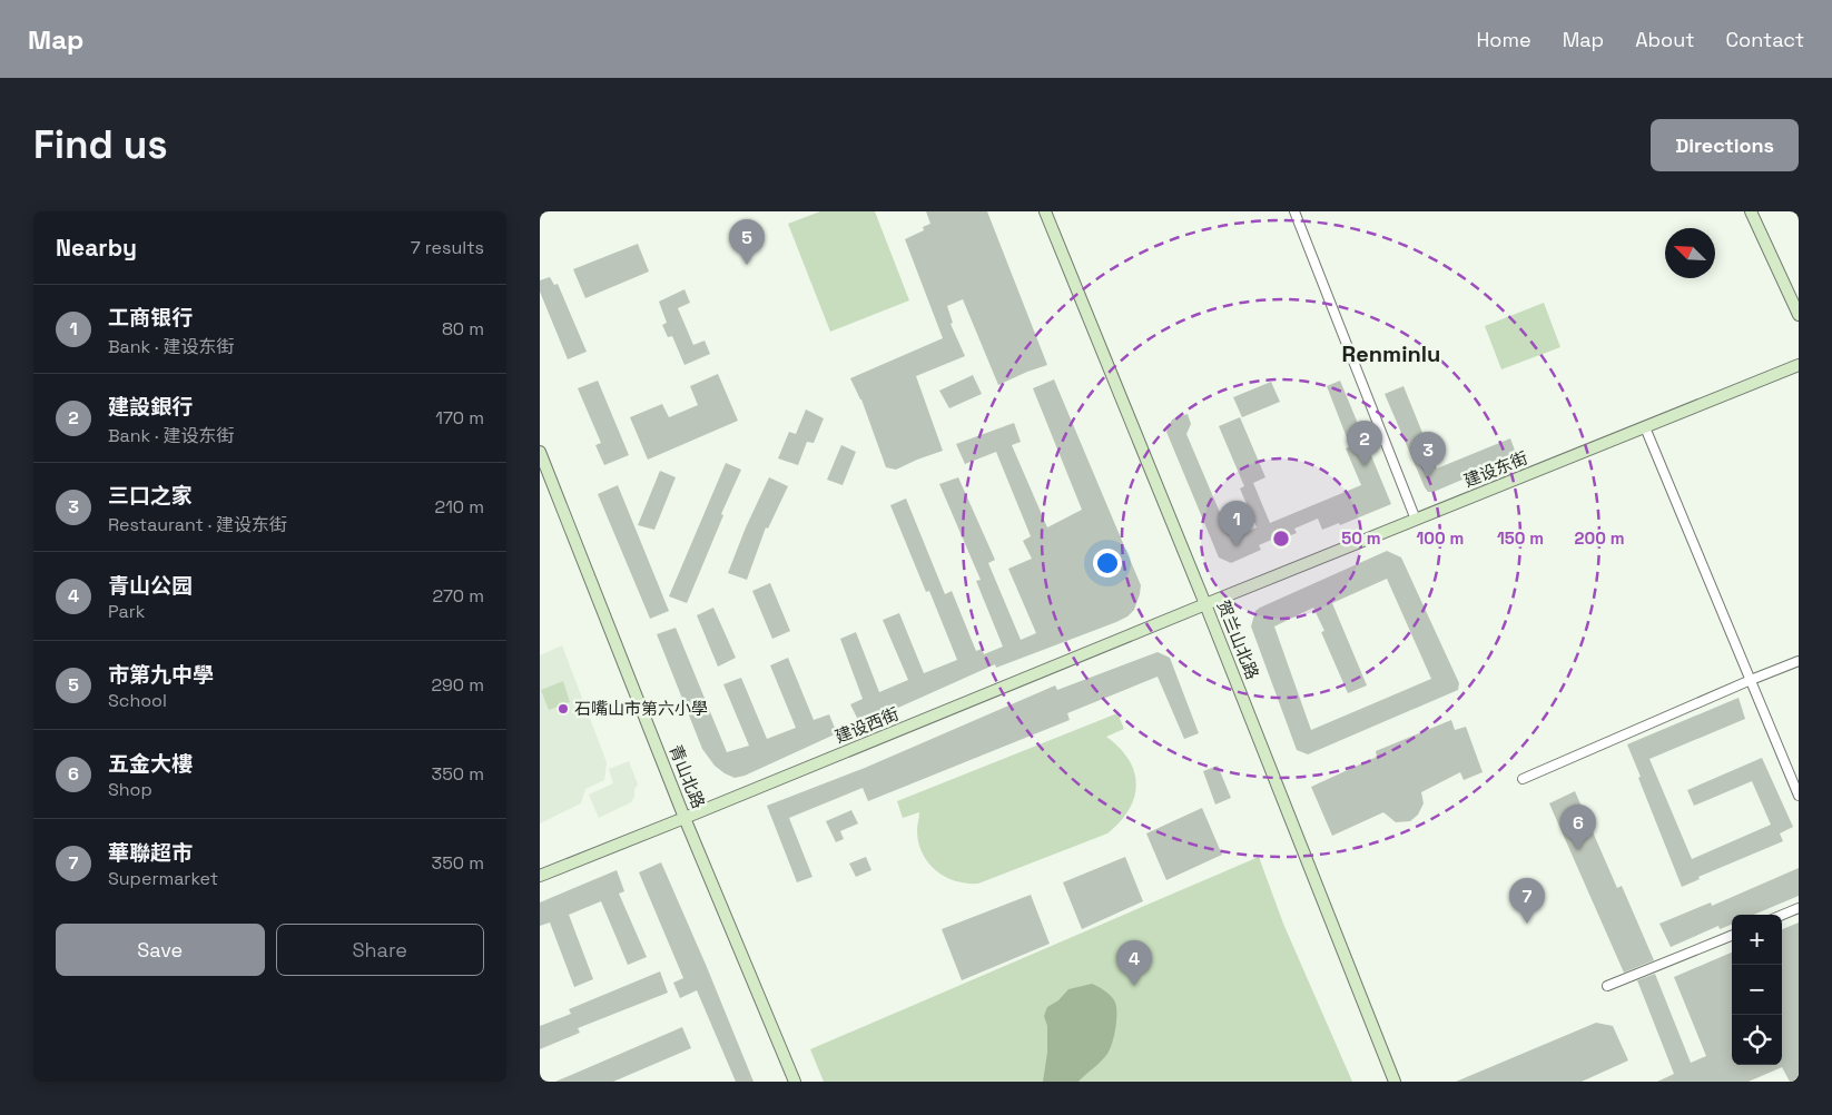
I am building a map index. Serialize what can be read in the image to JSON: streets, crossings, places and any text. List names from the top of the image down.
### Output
{
  "streets": {
    "main road": [
      "建设东街",
      "贺兰山北路",
      "建设西街",
      "青山北路"
    ]
  },
  "crossings": [
    ["建设东街", "贺兰山北路"],
    ["建设东街", "建设西街"],
    ["贺兰山北路", "建设西街"],
    ["建设西街", "青山北路"]
  ],
  "districts": ["Renminlu"],
  "places": ["石嘴山市第六小學"],
  "north": "top left",
  "page": {
    "header": "Map",
    "nav": [
      "Home",
      "Map",
      "About",
      "Contact"
    ],
    "buttons": [
      "Directions",
      ["Save", "Share"]
    ],
    "title": "Find us",
    "heading": ["Nearby", "7 results"],
    "pins": [
      "5",
      "2",
      "3",
      "1",
      "6",
      "7",
      "4"
    ],
    "list": [
      {
        "mark": "1",
        "name": "工商银行",
        "note": "Bank · 建设东街",
        "value": "80 m"
      },
      {
        "mark": "2",
        "name": "建設銀行",
        "note": "Bank · 建设东街",
        "value": "170 m"
      },
      {
        "mark": "3",
        "name": "三口之家",
        "note": "Restaurant · 建设东街",
        "value": "210 m"
      },
      {
        "mark": "4",
        "name": "青山公园",
        "note": "Park",
        "value": "270 m"
      },
      {
        "mark": "5",
        "name": "市第九中學",
        "note": "School",
        "value": "290 m"
      },
      {
        "mark": "6",
        "name": "五金大樓",
        "note": "Shop",
        "value": "350 m"
      },
      {
        "mark": "7",
        "name": "華聯超市",
        "note": "Supermarket",
        "value": "350 m"
      }
    ],
    "map_buttons": ["+", "−"]
  },
  "rings": [
    "50 m",
    "100 m",
    "150 m",
    "200 m"
  ]
}
